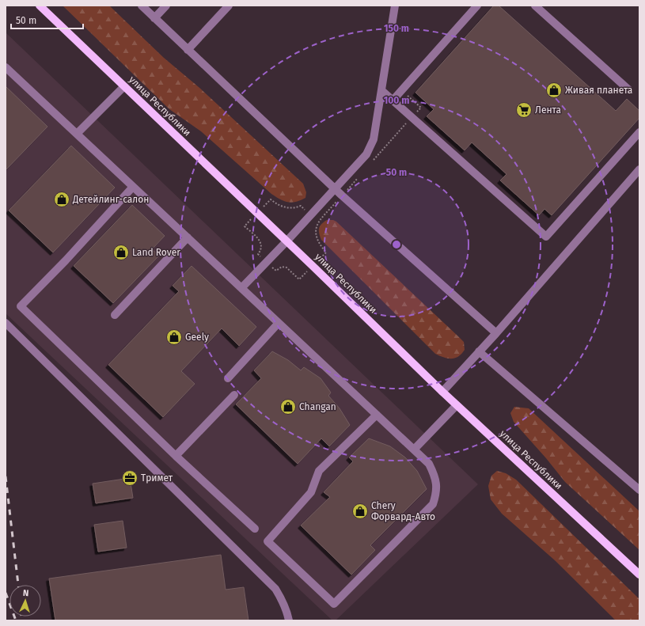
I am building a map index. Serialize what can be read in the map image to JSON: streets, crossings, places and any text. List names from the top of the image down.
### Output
{
  "streets": {
    "main road": ["улица Республики"]
  },
  "places": {
    "shop": [
      "Живая планета",
      "Детейлинг-салон",
      "Land Rover",
      "Geely",
      "Changan",
      "Chery Форвард-Авто"
    ],
    "supermarket": ["Лента"],
    "office": ["Тримет"]
  },
  "scale_bar": "50 m",
  "north": "top",
  "rings": ["150 m", "100 m", "50 m"]
}
